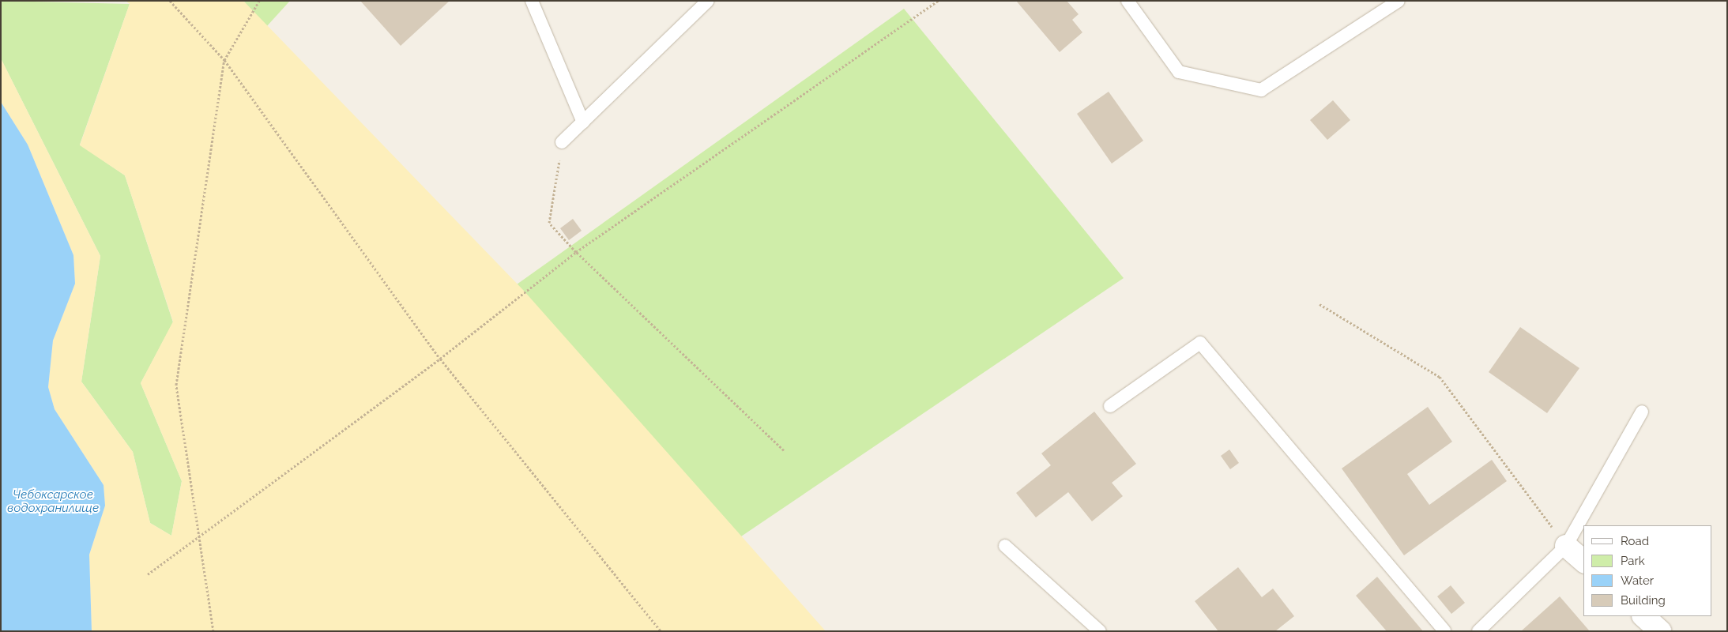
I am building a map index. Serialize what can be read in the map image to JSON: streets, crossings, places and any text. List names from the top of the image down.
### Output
{
  "water": ["Чебоксарское водохранилище"],
  "legend": [
    "Road",
    "Park",
    "Water",
    "Building"
  ]
}
